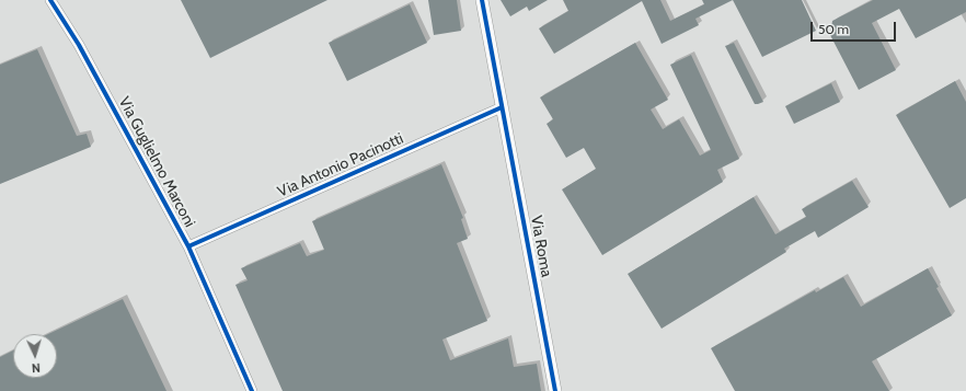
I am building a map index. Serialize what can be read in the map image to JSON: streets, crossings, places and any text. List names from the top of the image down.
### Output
{
  "streets": {
    "street": ["Via Guglielmo Marconi", "Via Antonio Pacinotti", "Via Roma"]
  },
  "crossings": [
    ["Via Guglielmo Marconi", "Via Antonio Pacinotti"],
    ["Via Antonio Pacinotti", "Via Roma"]
  ],
  "scale_bar": "50 m",
  "north": "bottom"
}
